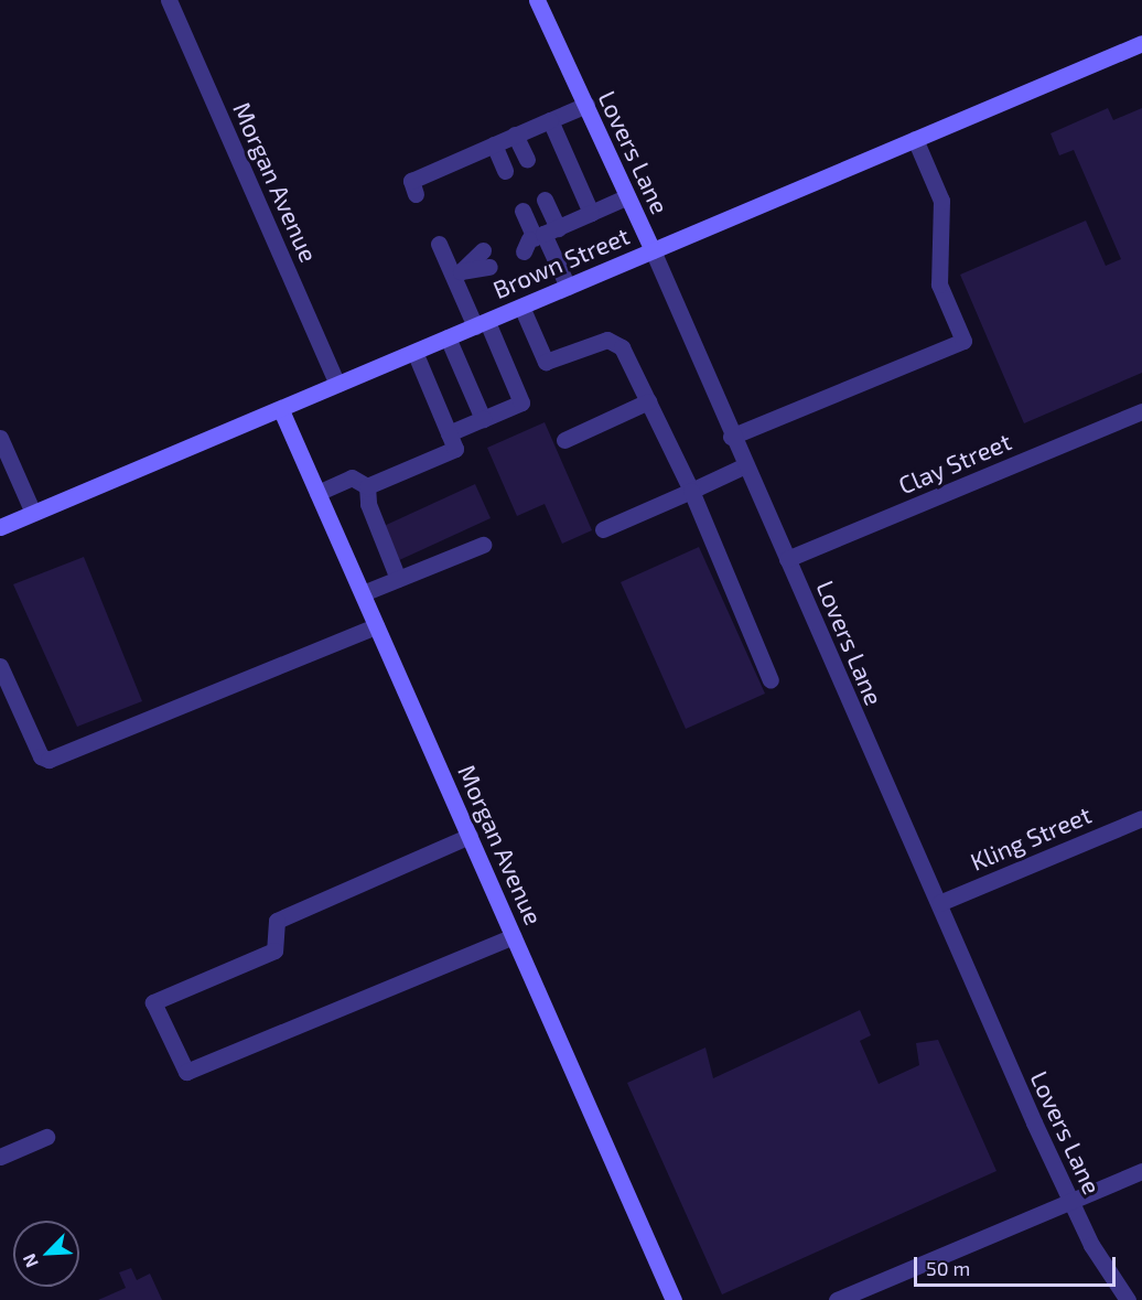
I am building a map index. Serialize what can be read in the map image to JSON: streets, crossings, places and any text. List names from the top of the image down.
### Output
{
  "streets": {
    "street": [
      "Lovers Lane",
      "Morgan Avenue",
      "Brown Street",
      "Clay Street",
      "Kling Street"
    ]
  },
  "crossings": [
    ["Lovers Lane", "Brown Street"],
    ["Lovers Lane", "Clay Street"],
    ["Lovers Lane", "Kling Street"],
    ["Morgan Avenue", "Brown Street"]
  ],
  "scale_bar": "50 m",
  "north": "bottom left"
}
